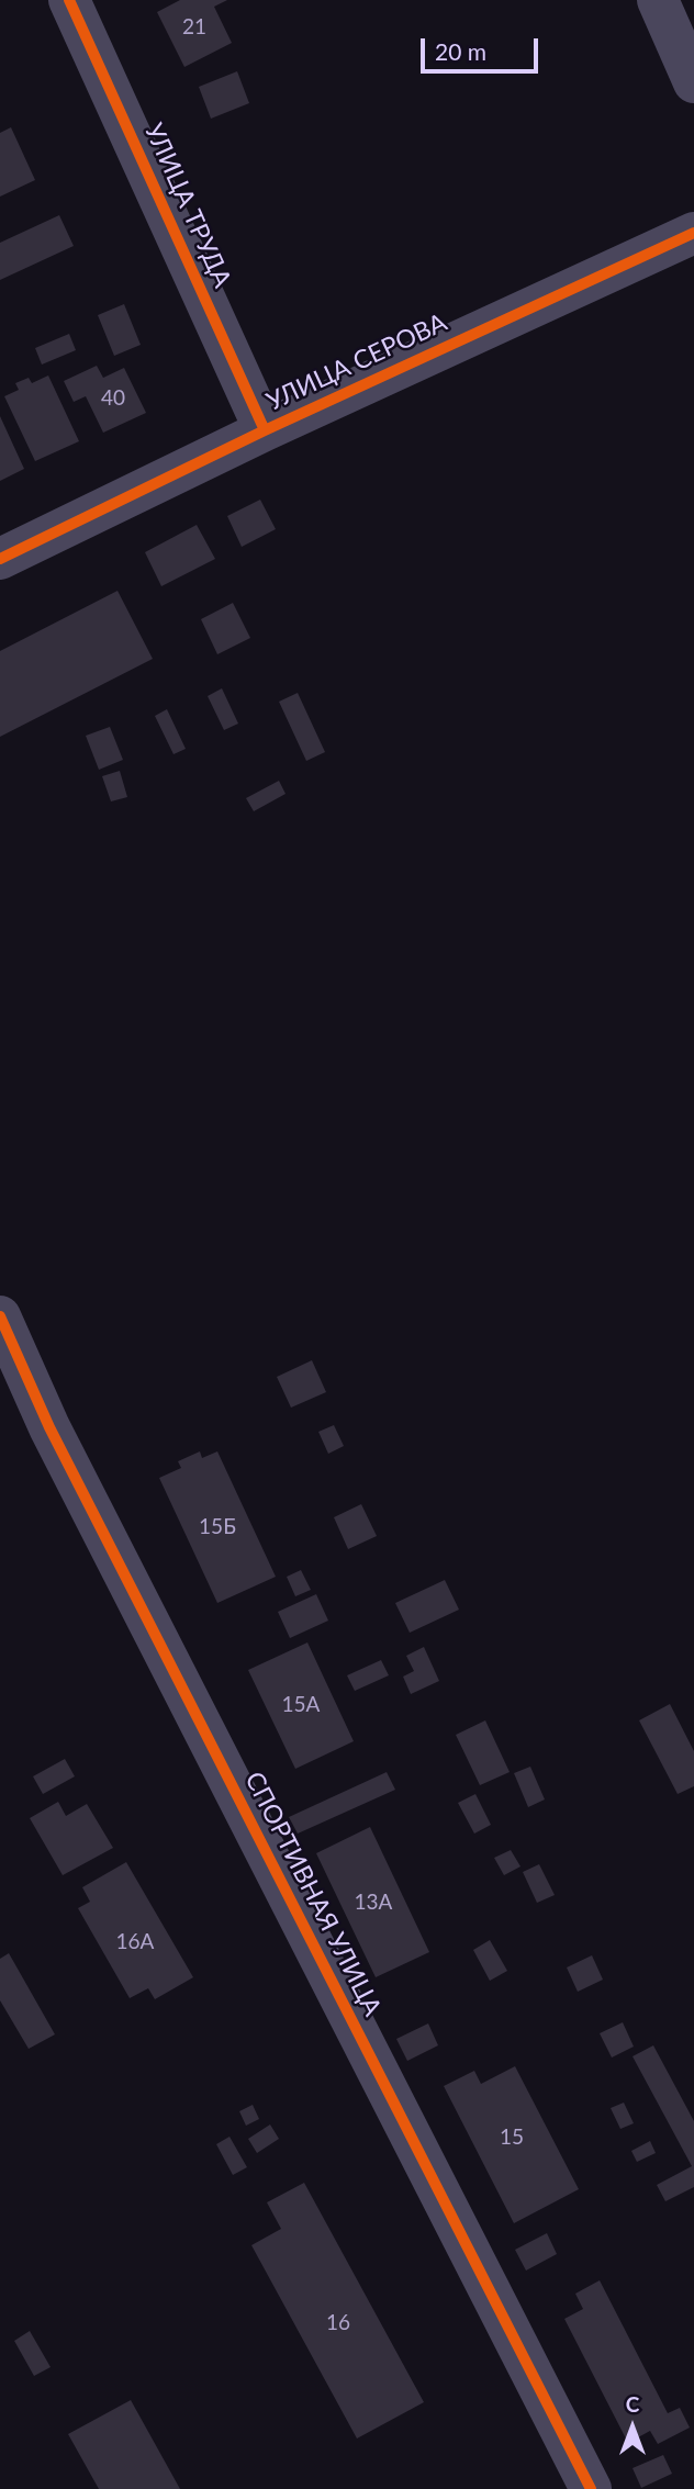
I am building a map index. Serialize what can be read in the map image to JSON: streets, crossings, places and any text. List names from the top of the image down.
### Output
{
  "streets": {
    "street": ["УЛИЦА ТРУДА", "УЛИЦА СЕРОВА", "СПОРТИВНАЯ УЛИЦА"]
  },
  "crossings": [
    ["УЛИЦА ТРУДА", "УЛИЦА СЕРОВА"]
  ],
  "house_numbers": [
    "21",
    "40",
    "15Б",
    "15А",
    "13А",
    "16А",
    "15",
    "16"
  ],
  "scale_bar": "20 m",
  "north": "top"
}
